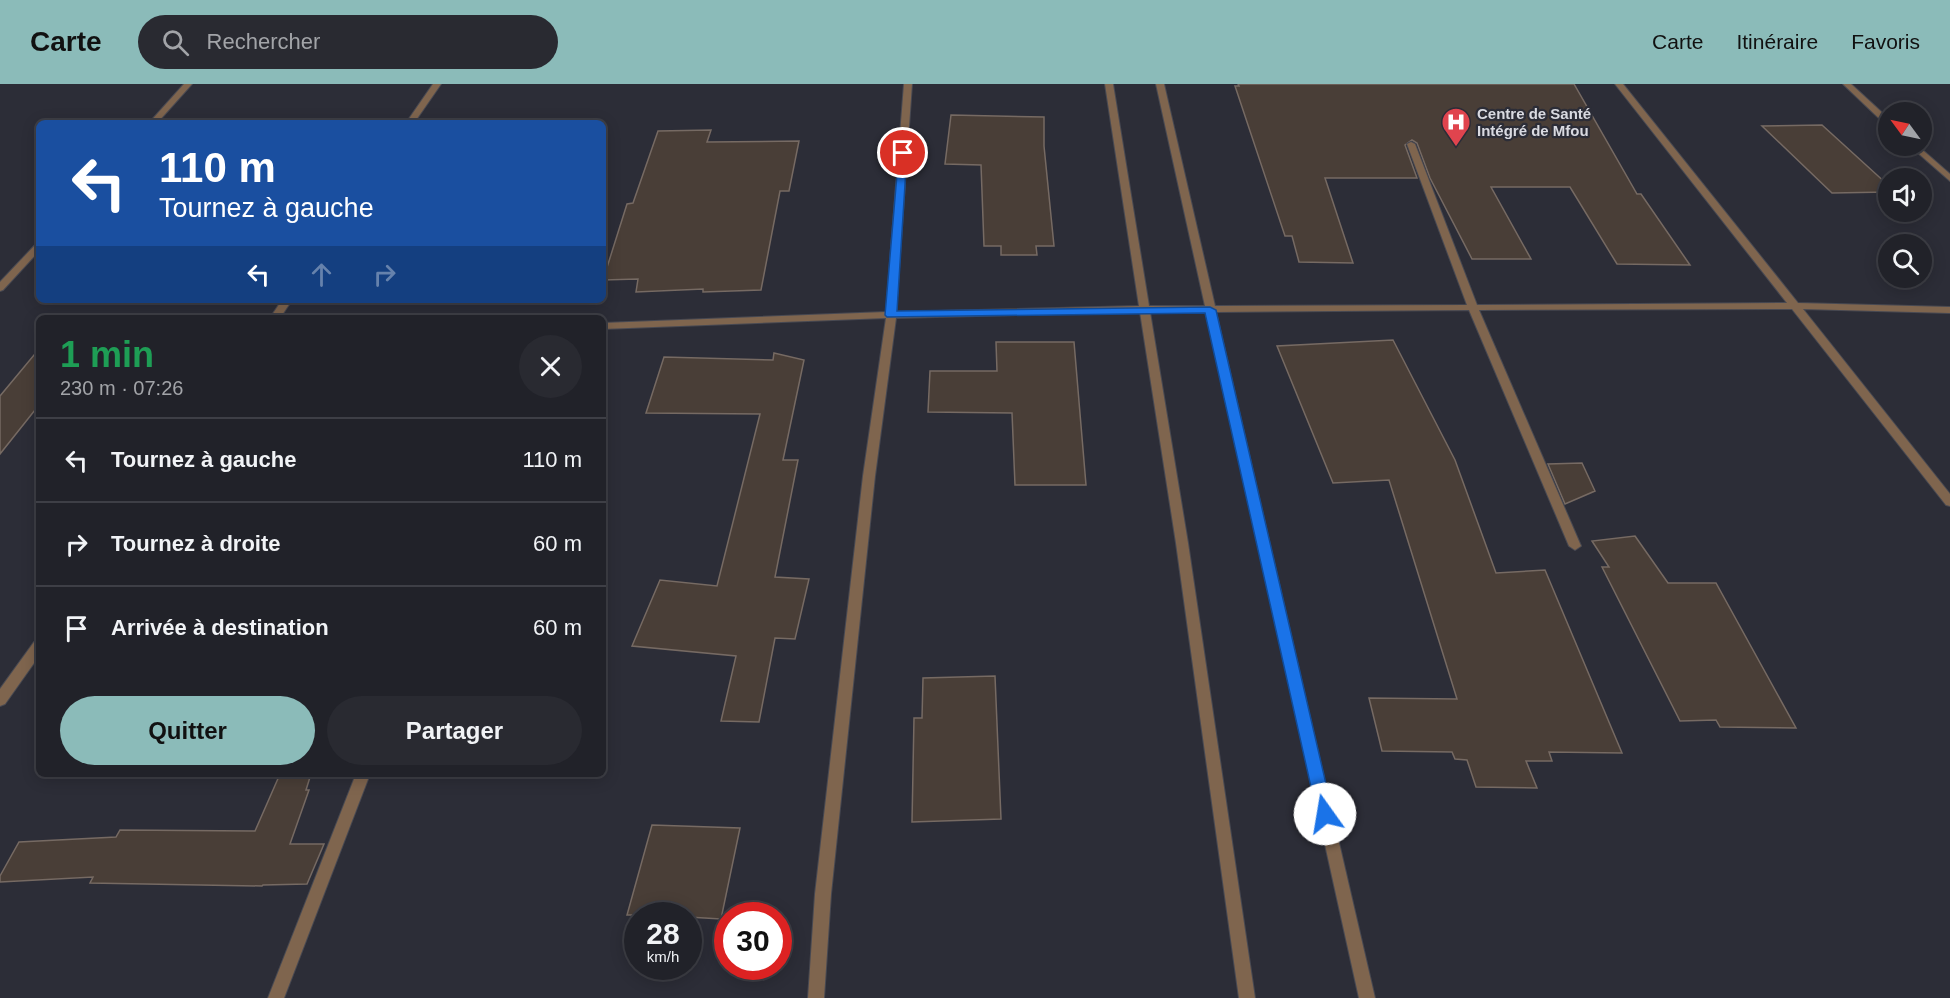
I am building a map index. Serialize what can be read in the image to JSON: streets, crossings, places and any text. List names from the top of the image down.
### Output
{
  "places": {
    "hospital": ["Centre de Santé Intégré de Mfou"]
  },
  "north": "top left",
  "page": {
    "header": "Carte",
    "search": "Rechercher",
    "nav": ["Carte", "Itinéraire", "Favoris"],
    "turn": ["110 m", "Tournez à gauche"],
    "heading": ["1 min", "230 m · 07:26"],
    "list": [
      {
        "name": "Tournez à gauche",
        "value": "110 m"
      },
      {
        "name": "Tournez à droite",
        "value": "60 m"
      },
      {
        "name": "Arrivée à destination",
        "value": "60 m"
      }
    ],
    "buttons": ["Quitter", "Partager"],
    "speed": "28 km/h",
    "limit": "30"
  }
}
